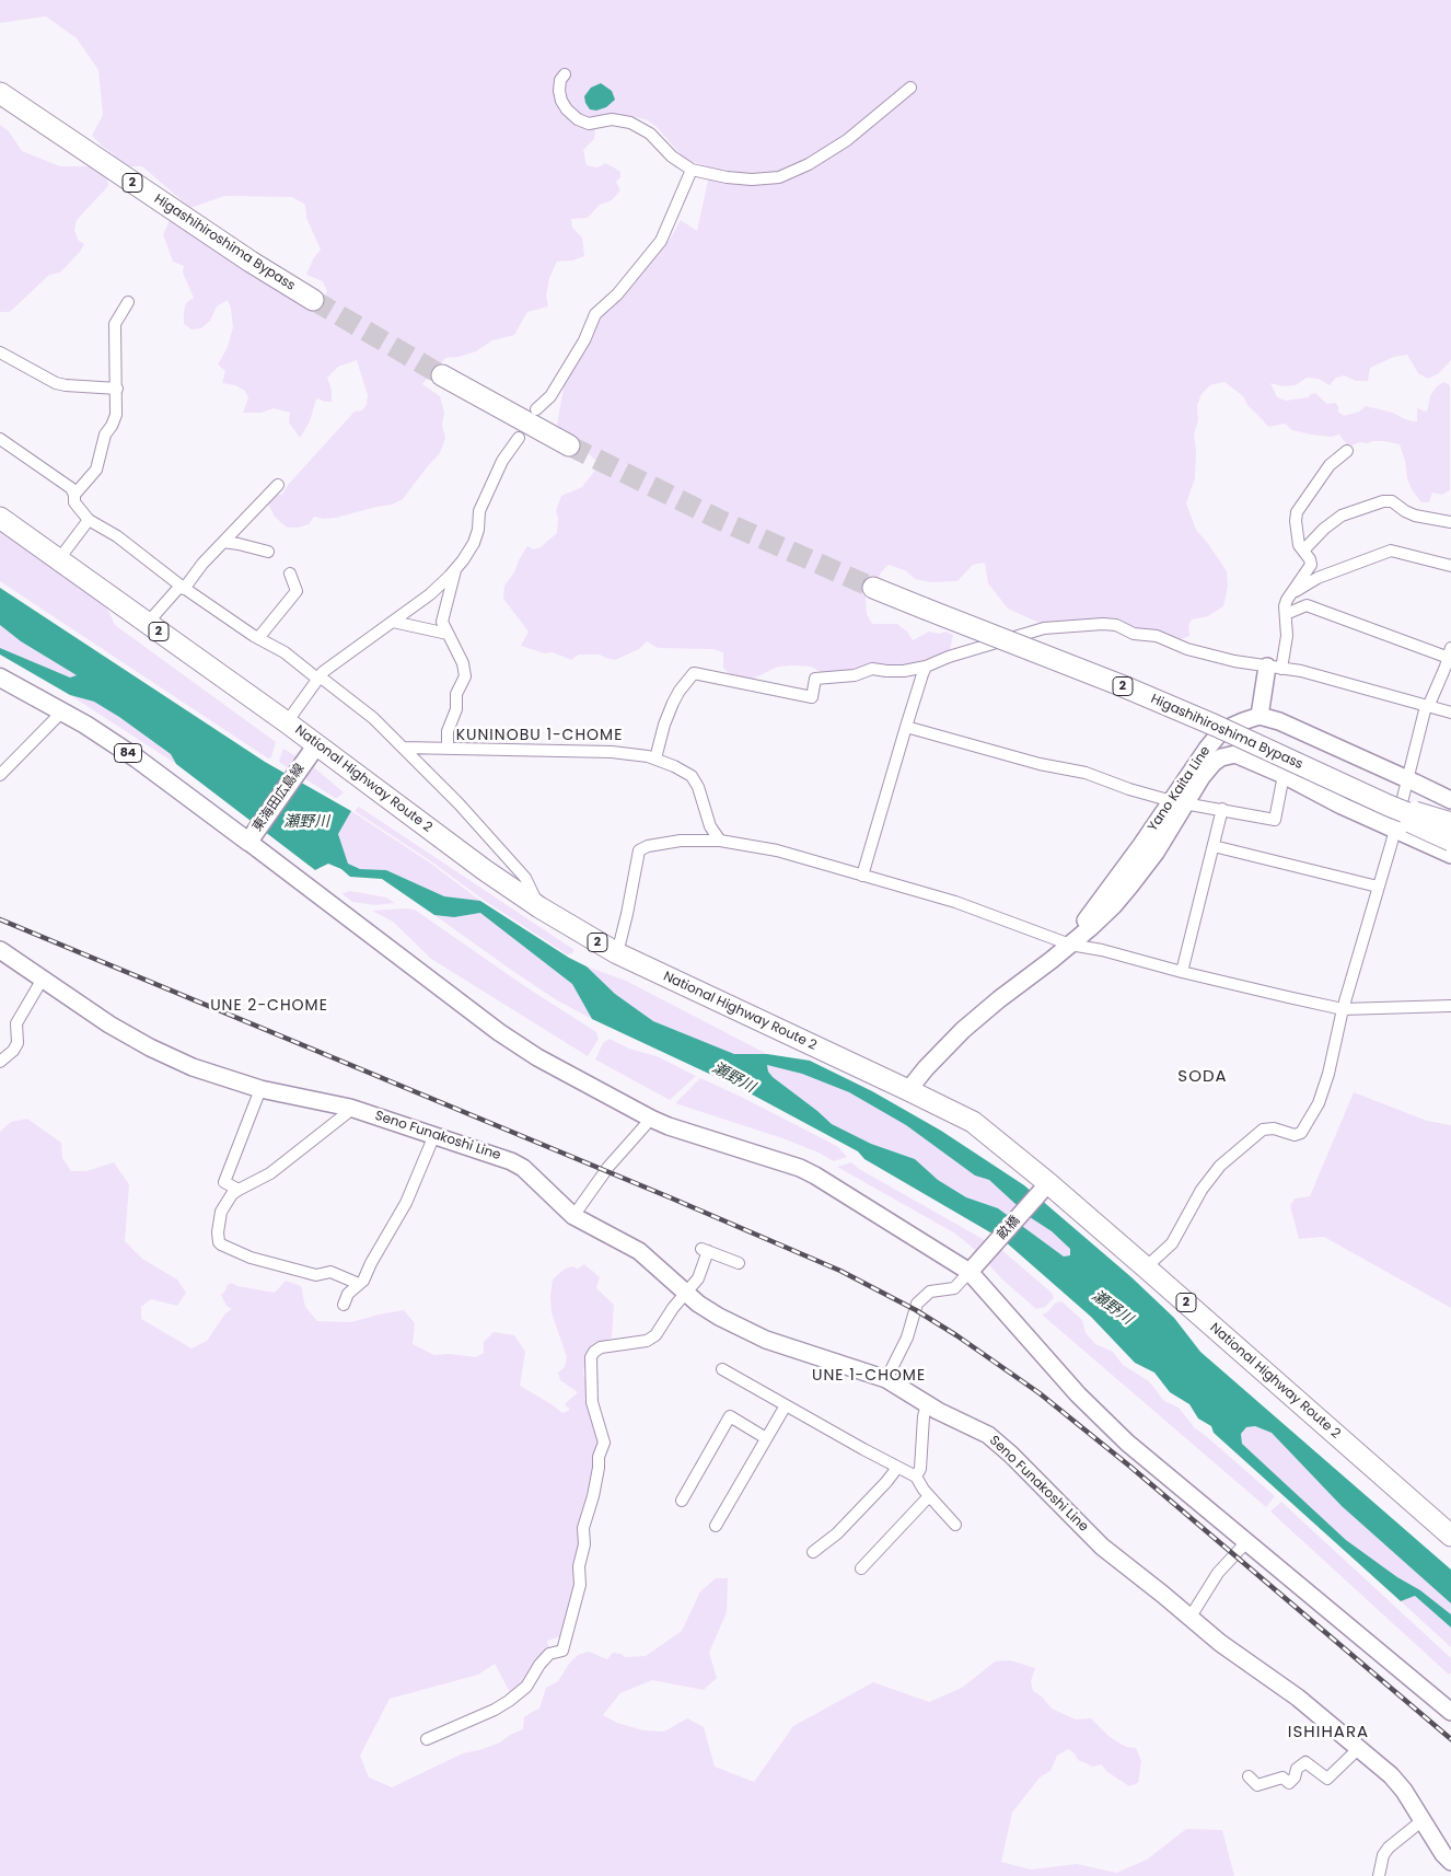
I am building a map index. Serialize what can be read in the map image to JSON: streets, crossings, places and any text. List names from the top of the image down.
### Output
{
  "streets": {
    "highway": ["2", "Higashihiroshima Bypass", "National Highway Route 2"],
    "main road": [
      "84",
      "Yano Kaita Line",
      "東海田広島線",
      "Seno Funakoshi Line",
      "畝橋"
    ]
  },
  "crossings": [
    ["84", "東海田広島線"],
    ["National Highway Route 2", "Yano Kaita Line"],
    ["National Highway Route 2", "東海田広島線"],
    ["National Highway Route 2", "畝橋"]
  ],
  "districts": [
    "KUNINOBU 1-CHOME",
    "UNE 2-CHOME",
    "SODA",
    "UNE 1-CHOME",
    "ISHIHARA"
  ],
  "water": ["瀬野川"]
}
